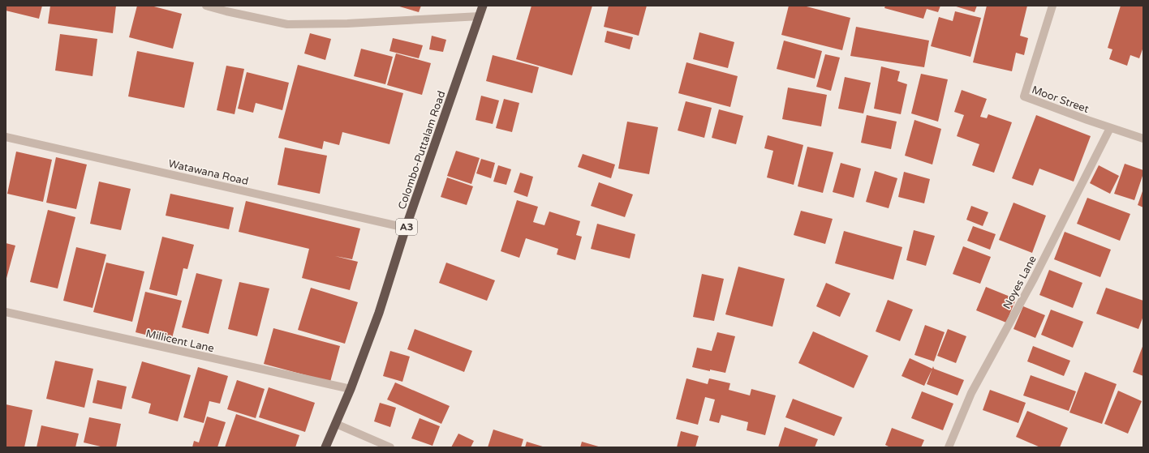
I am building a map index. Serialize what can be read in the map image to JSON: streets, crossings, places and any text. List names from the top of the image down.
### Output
{
  "streets": {
    "highway": ["Colombo-Puttalam Road", "A3"],
    "street": [
      "Moor Street",
      "Watawana Road",
      "Noyes Lane",
      "Millicent Lane"
    ]
  },
  "crossings": [
    ["Moor Street", "Noyes Lane"],
    ["Colombo-Puttalam Road", "Watawana Road"],
    ["Colombo-Puttalam Road", "Millicent Lane"]
  ]
}
